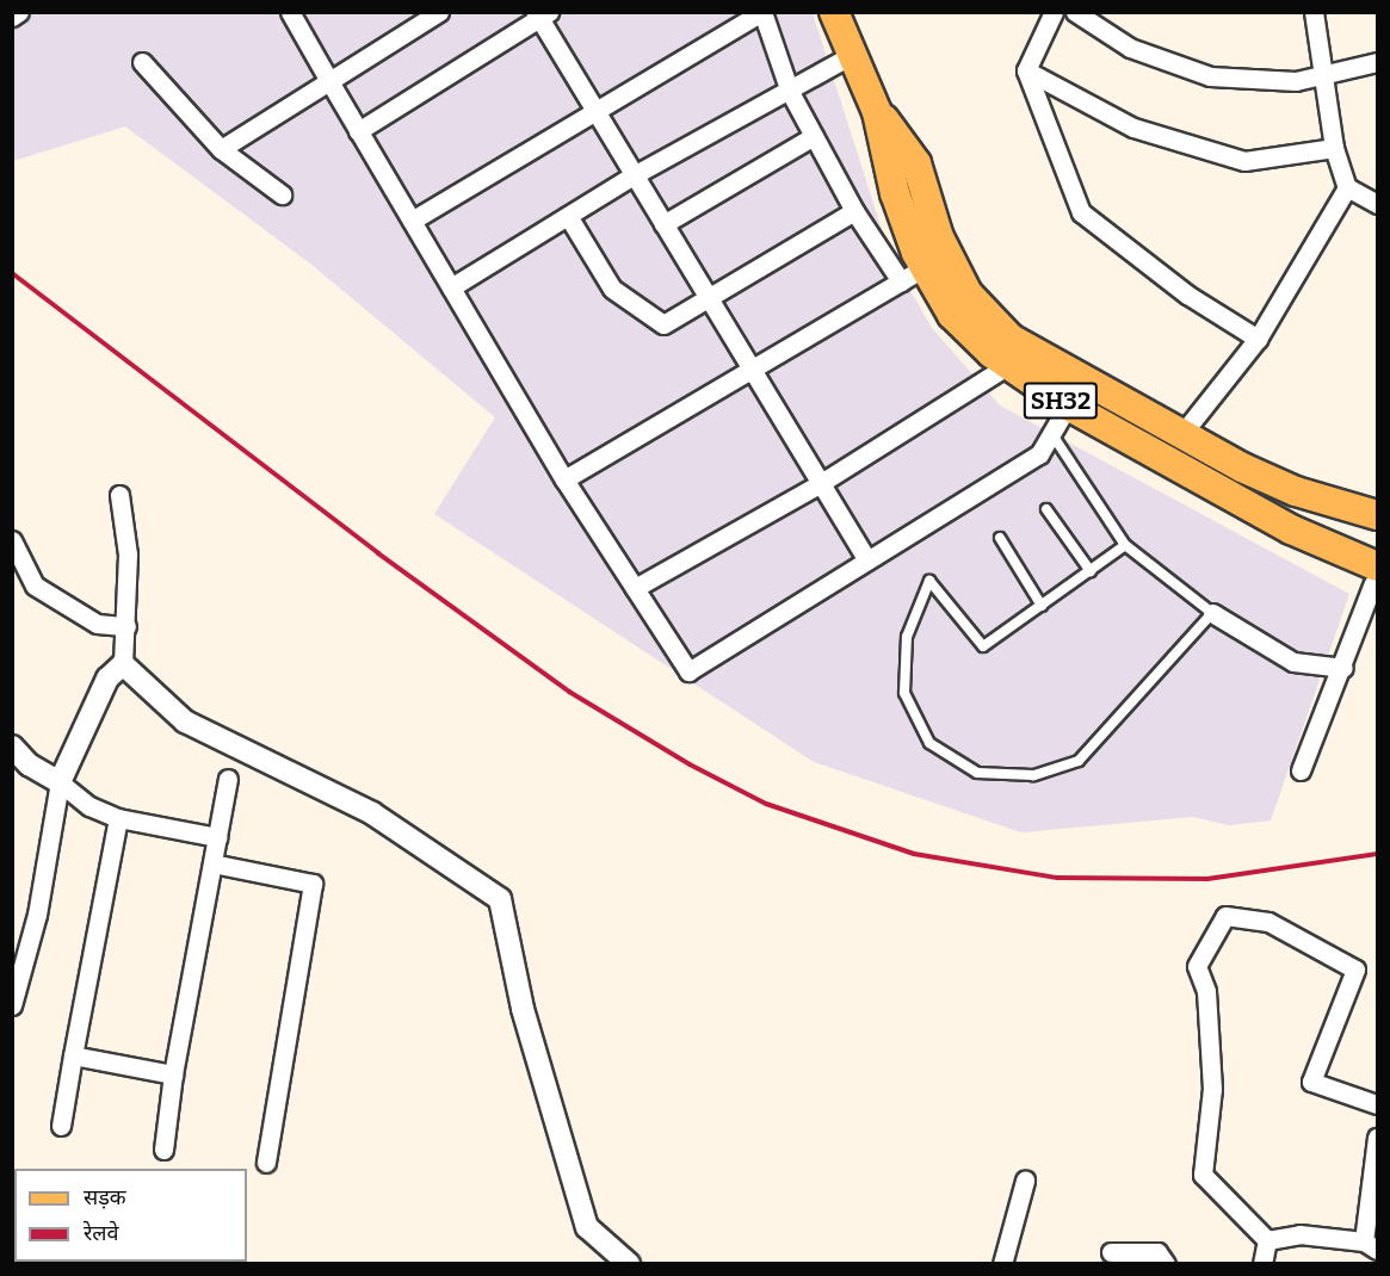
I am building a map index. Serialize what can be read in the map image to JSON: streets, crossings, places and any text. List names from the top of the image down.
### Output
{
  "streets": {
    "main road": ["SH32"]
  },
  "legend": ["सड़क", "रेलवे"]
}
